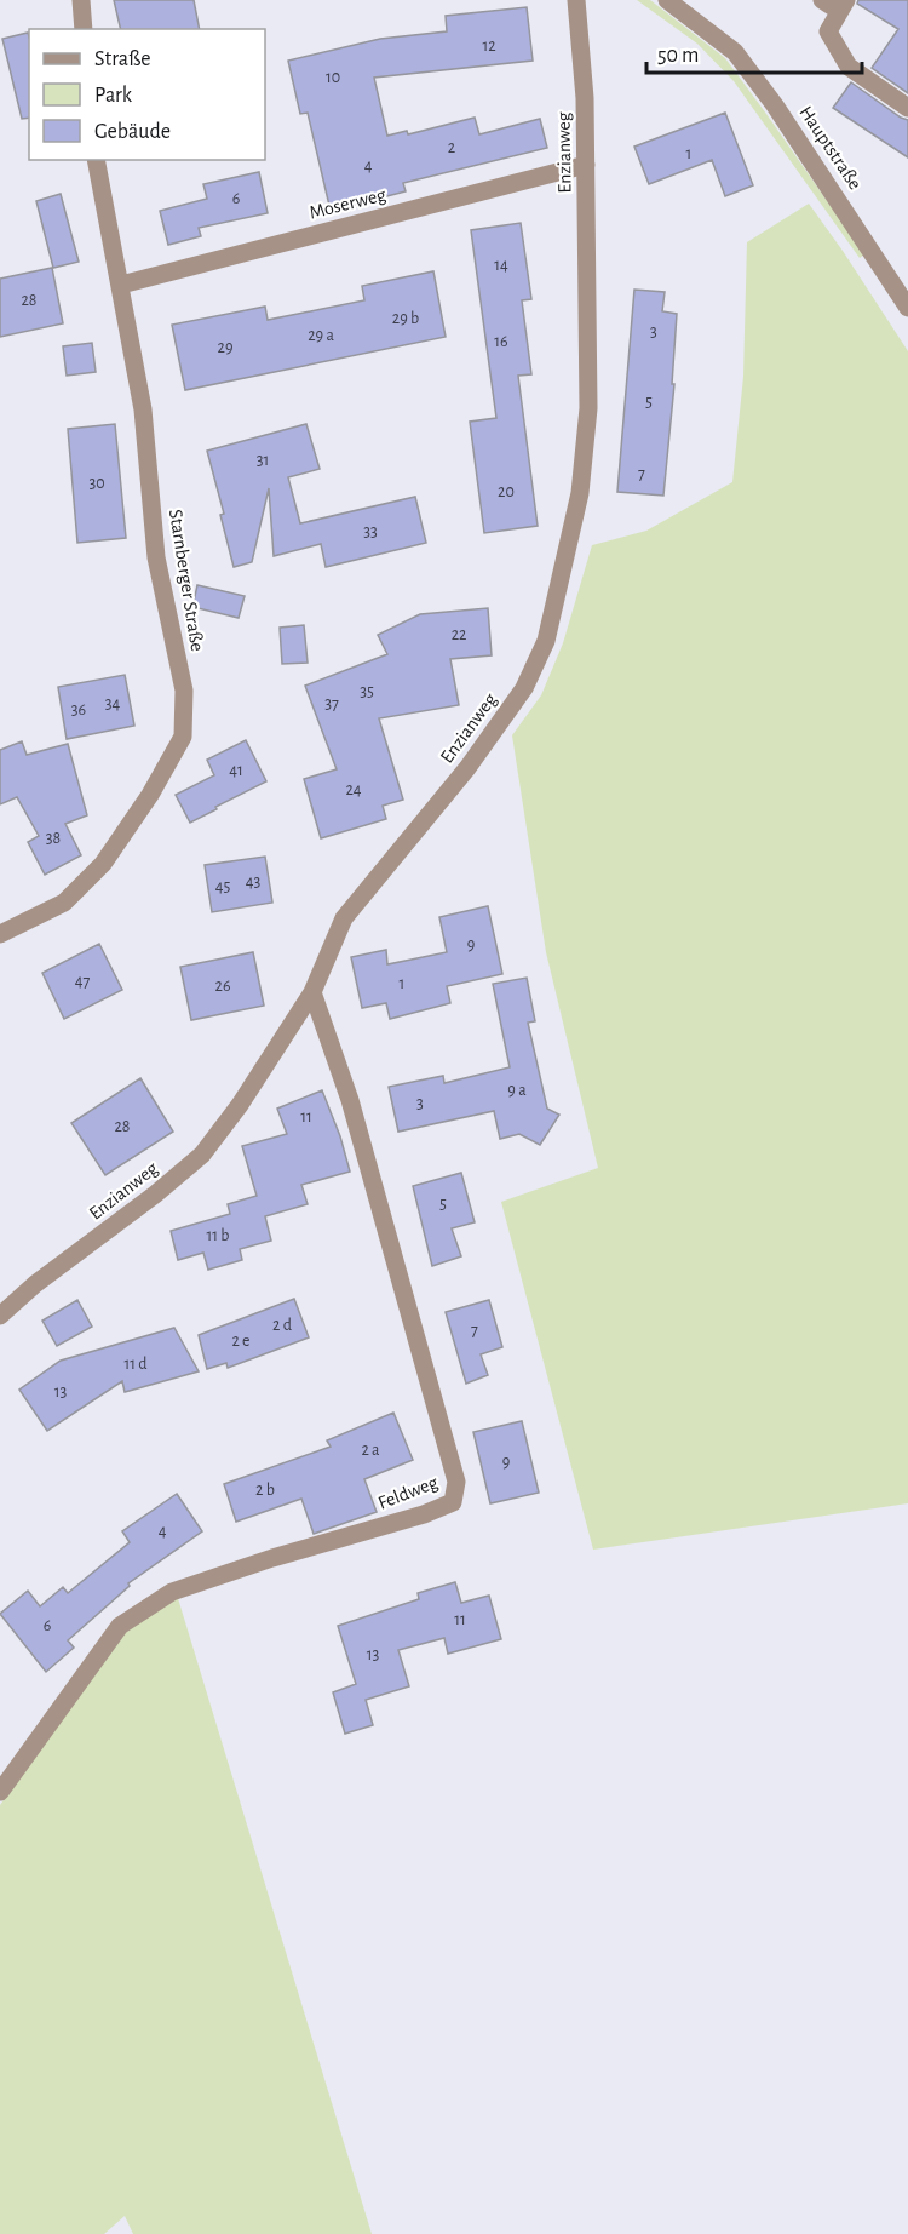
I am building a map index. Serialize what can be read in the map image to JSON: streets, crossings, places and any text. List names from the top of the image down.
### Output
{
  "streets": {
    "street": [
      "Hauptstraße",
      "Enzianweg",
      "Moserweg",
      "Starnberger Straße",
      "Feldweg"
    ]
  },
  "crossings": [
    ["Enzianweg", "Moserweg"],
    ["Enzianweg", "Feldweg"],
    ["Moserweg", "Starnberger Straße"]
  ],
  "house_numbers": [
    "12",
    "10",
    "2",
    "1",
    "4",
    "6",
    "14",
    "28",
    "29 b",
    "3",
    "29 a",
    "16",
    "29",
    "5",
    "31",
    "7",
    "30",
    "20",
    "33",
    "22",
    "35",
    "34",
    "37",
    "36",
    "41",
    "24",
    "38",
    "43",
    "45",
    "9",
    "47",
    "1",
    "26",
    "9 a",
    "3",
    "11",
    "28",
    "5",
    "11 b",
    "2 d",
    "7",
    "2 e",
    "11 d",
    "13",
    "2 a",
    "9",
    "2 b",
    "4",
    "11",
    "6",
    "13"
  ],
  "legend": ["Straße", "Park", "Gebäude"],
  "scale_bar": "50 m"
}
